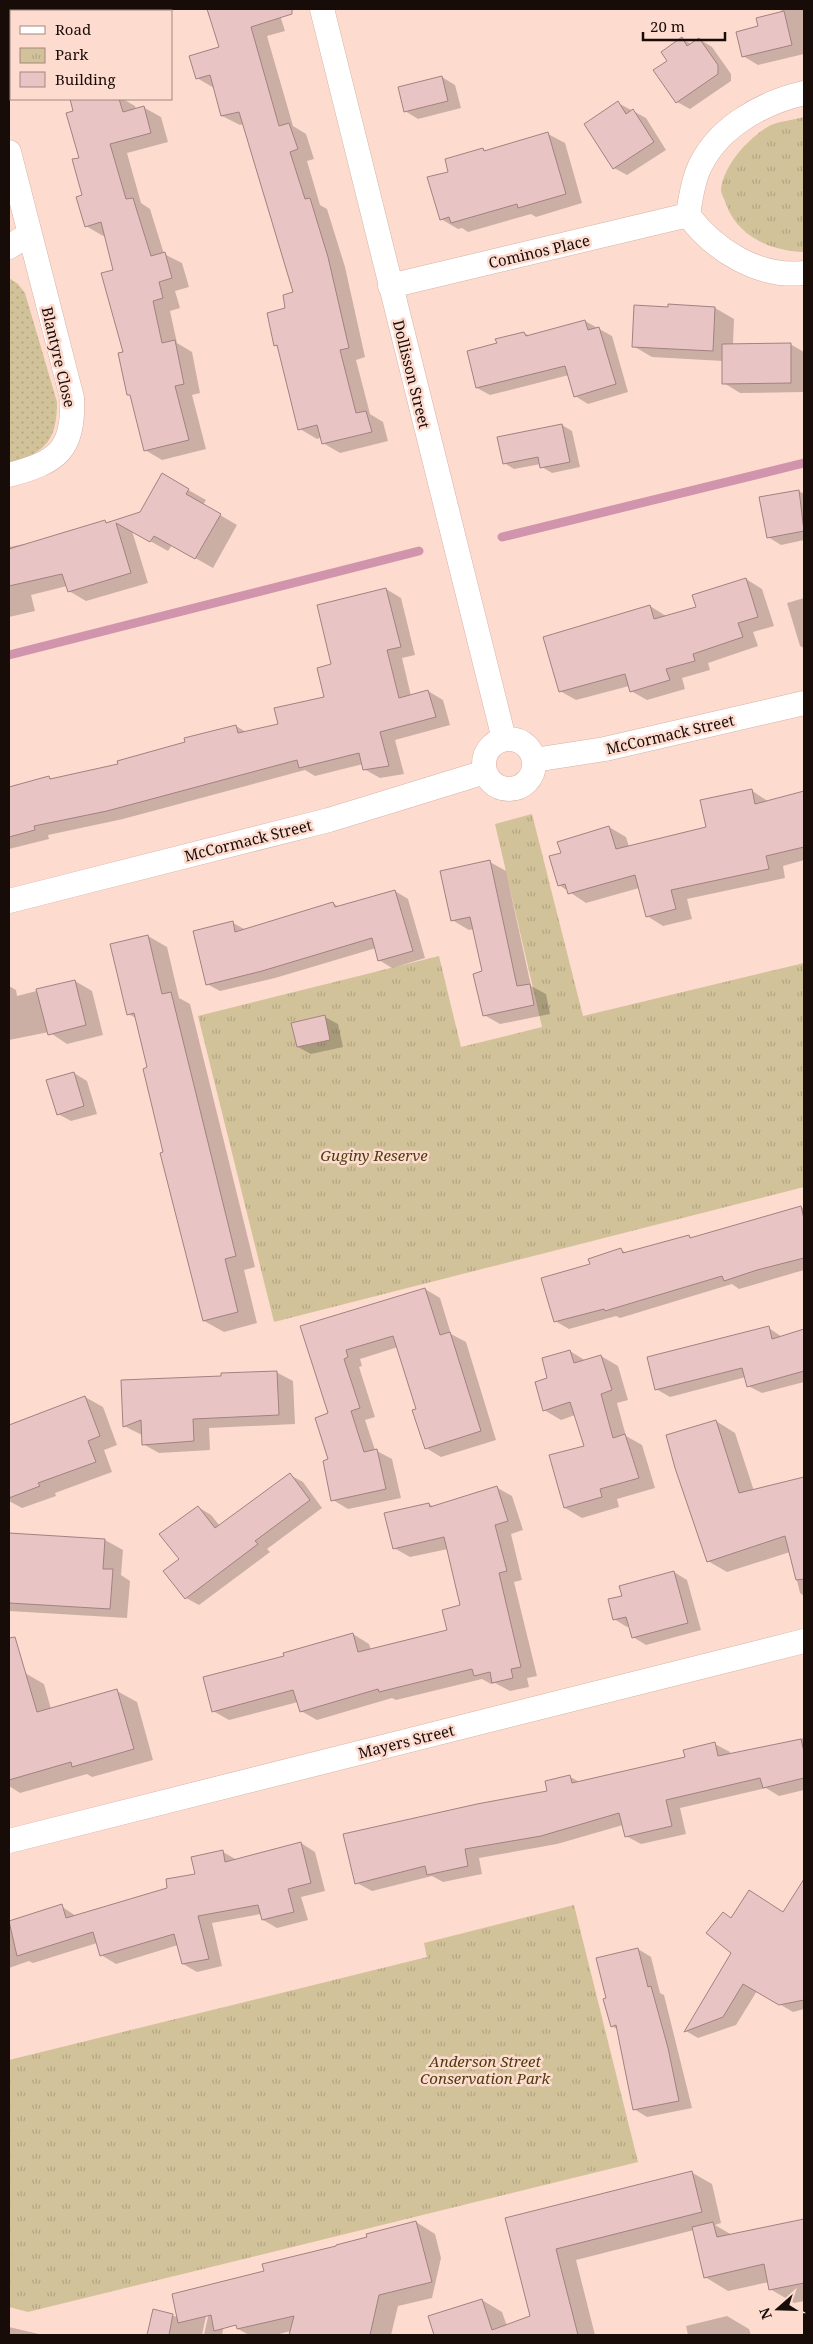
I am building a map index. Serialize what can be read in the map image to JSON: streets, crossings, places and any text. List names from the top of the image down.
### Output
{
  "streets": {
    "street": [
      "Cominos Place",
      "Blantyre Close",
      "Dollisson Street",
      "McCormack Street",
      "Mayers Street"
    ]
  },
  "crossings": [
    ["Cominos Place", "Dollisson Street"],
    ["Dollisson Street", "McCormack Street"]
  ],
  "parks": ["Guginy Reserve", "Anderson Street Conservation Park"],
  "legend": ["Road", "Park", "Building"],
  "scale_bar": "20 m",
  "north": "left"
}
